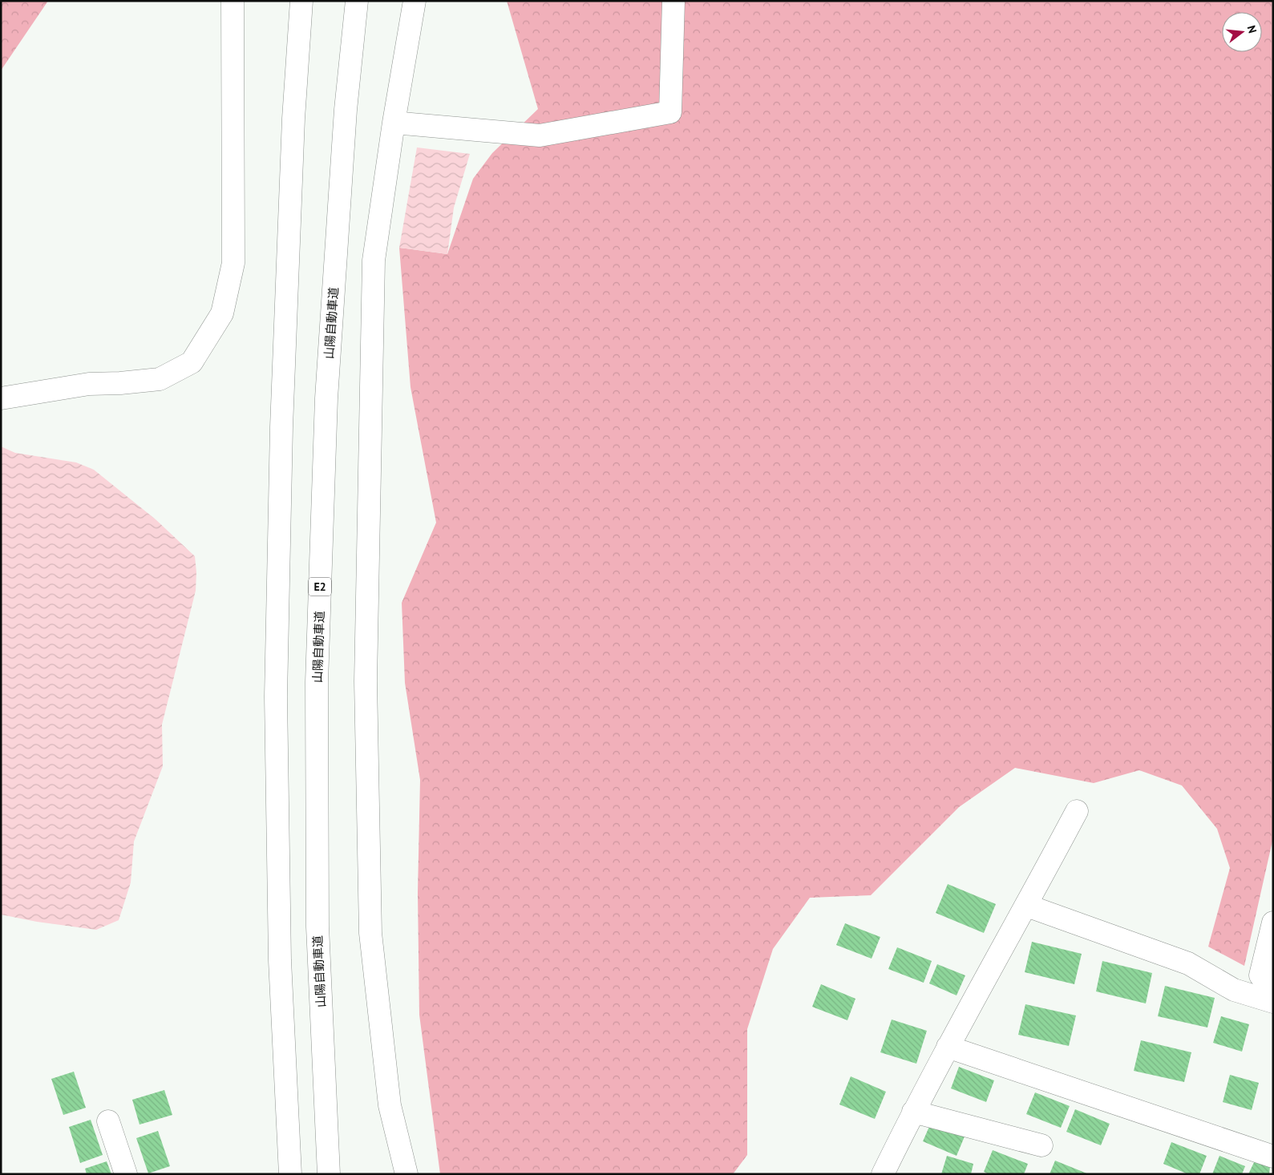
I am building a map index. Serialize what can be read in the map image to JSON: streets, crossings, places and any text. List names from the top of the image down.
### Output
{
  "streets": {
    "main road": ["山陽自動車道", "E2"]
  },
  "north": "right"
}
